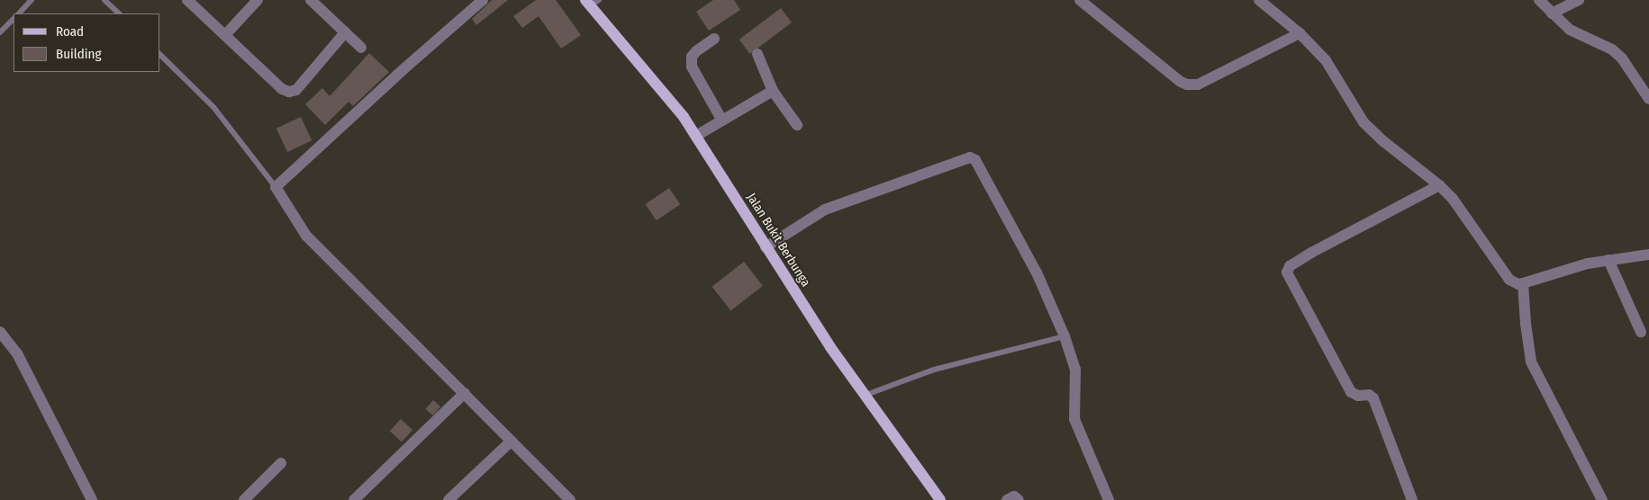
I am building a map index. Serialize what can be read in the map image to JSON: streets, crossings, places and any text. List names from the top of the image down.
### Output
{
  "streets": {
    "main road": ["Jalan Bukit Berbunga"]
  },
  "legend": ["Road", "Building"]
}
